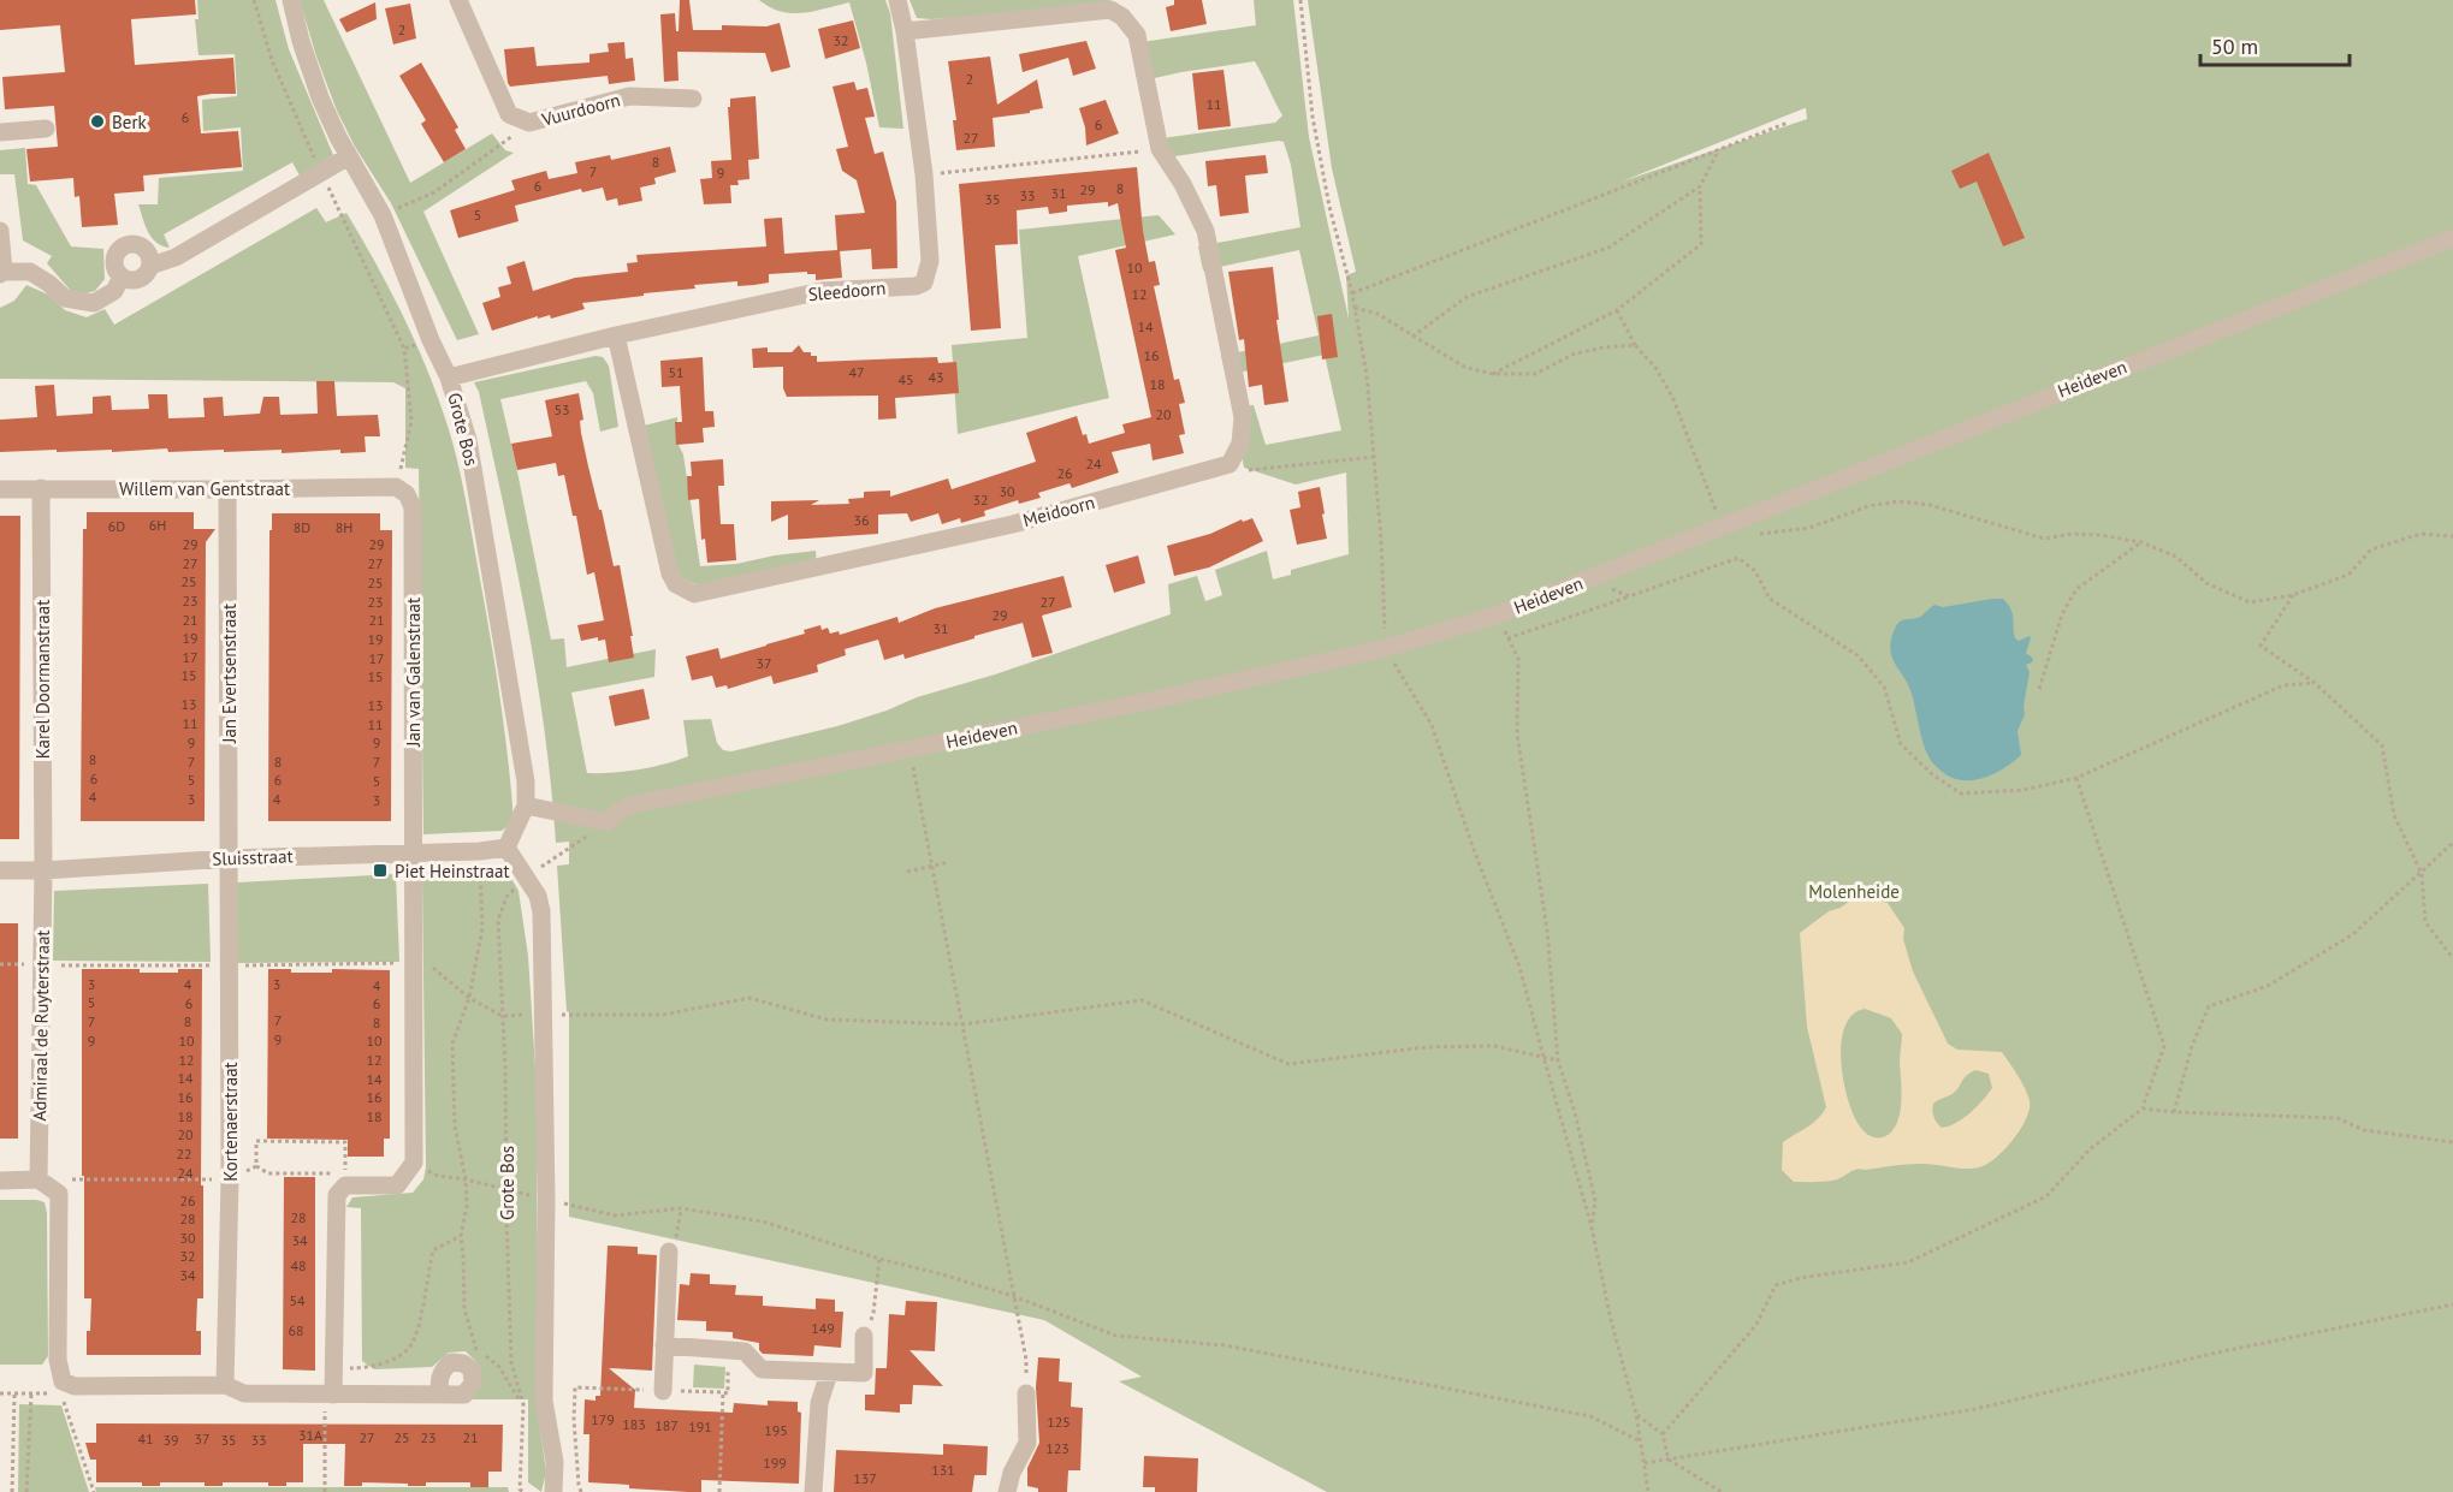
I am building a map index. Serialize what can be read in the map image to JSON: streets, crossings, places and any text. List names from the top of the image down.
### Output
{
  "streets": {
    "street": [
      "Vuurdoorn",
      "Sleedoorn",
      "Heideven",
      "Grote Bos",
      "Willem van Gentstraat",
      "Meidoorn",
      "Jan van Galenstraat",
      "Jan Evertsenstraat",
      "Karel Doormanstraat",
      "Sluisstraat",
      "Admiraal de Ruyterstraat",
      "Kortenaerstraat"
    ]
  },
  "crossings": [
    ["Sleedoorn", "Grote Bos"],
    ["Sleedoorn", "Meidoorn"],
    ["Grote Bos", "Sluisstraat"],
    ["Willem van Gentstraat", "Jan van Galenstraat"],
    ["Willem van Gentstraat", "Jan Evertsenstraat"],
    ["Willem van Gentstraat", "Karel Doormanstraat"],
    ["Jan van Galenstraat", "Sluisstraat"],
    ["Jan Evertsenstraat", "Sluisstraat"],
    ["Jan Evertsenstraat", "Kortenaerstraat"],
    ["Karel Doormanstraat", "Sluisstraat"],
    ["Karel Doormanstraat", "Admiraal de Ruyterstraat"],
    ["Sluisstraat", "Admiraal de Ruyterstraat"],
    ["Sluisstraat", "Kortenaerstraat"]
  ],
  "parks": ["Molenheide"],
  "places": {
    "other": ["Berk"],
    "transit": ["Piet Heinstraat"]
  },
  "house_numbers": [
    "2",
    "32",
    "2",
    "11",
    "6",
    "6",
    "27",
    "8",
    "7",
    "9",
    "6",
    "8",
    "29",
    "31",
    "33",
    "35",
    "5",
    "10",
    "12",
    "14",
    "16",
    "51",
    "47",
    "43",
    "45",
    "18",
    "53",
    "20",
    "24",
    "26",
    "30",
    "32",
    "36",
    "6H",
    "6D",
    "8D",
    "8H",
    "29",
    "29",
    "27",
    "27",
    "25",
    "25",
    "23",
    "23",
    "27",
    "29",
    "21",
    "21",
    "31",
    "19",
    "19",
    "17",
    "17",
    "37",
    "15",
    "15",
    "13",
    "13",
    "11",
    "11",
    "9",
    "9",
    "8",
    "7",
    "8",
    "7",
    "6",
    "5",
    "6",
    "5",
    "4",
    "3",
    "4",
    "3",
    "3",
    "4",
    "3",
    "4",
    "5",
    "6",
    "6",
    "7",
    "7",
    "8",
    "8",
    "9",
    "9",
    "10",
    "10",
    "12",
    "12",
    "14",
    "14",
    "16",
    "16",
    "18",
    "18",
    "20",
    "22",
    "24",
    "26",
    "28",
    "28",
    "30",
    "34",
    "32",
    "48",
    "34",
    "54",
    "149",
    "68",
    "179",
    "125",
    "183",
    "187",
    "191",
    "195",
    "31A",
    "27",
    "25",
    "23",
    "21",
    "41",
    "37",
    "39",
    "35",
    "33",
    "123",
    "199",
    "131",
    "137"
  ],
  "scale_bar": "50 m"
}
